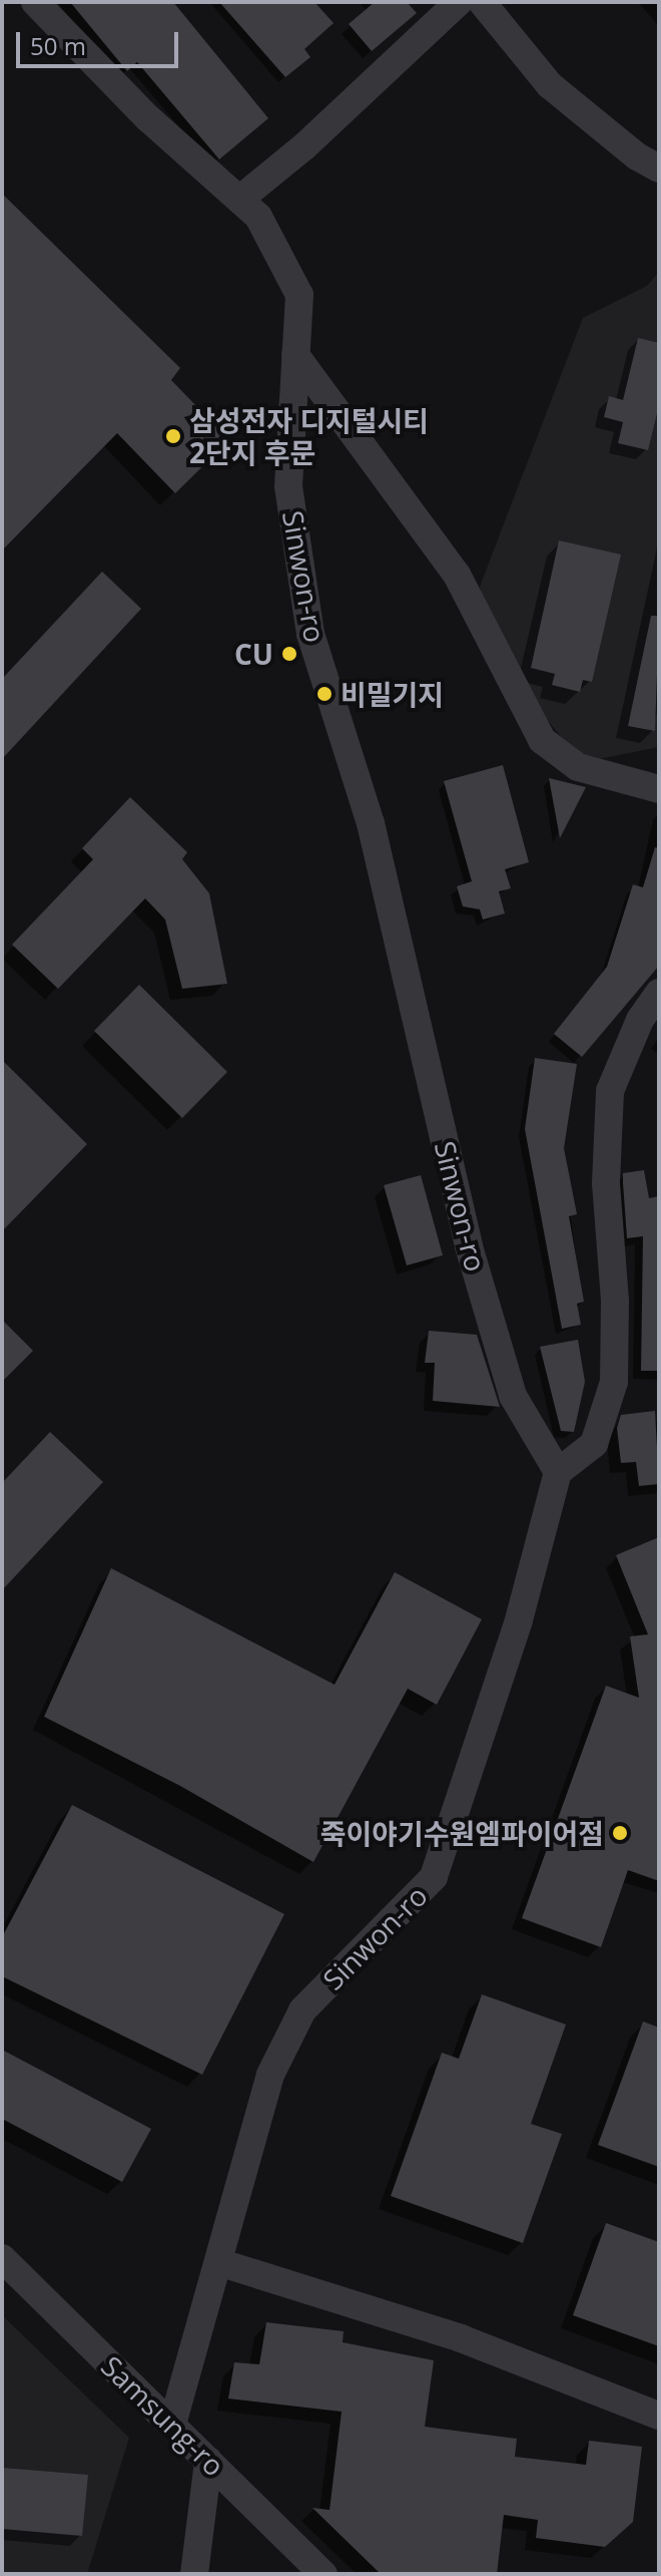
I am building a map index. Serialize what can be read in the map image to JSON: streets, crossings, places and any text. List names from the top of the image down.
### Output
{
  "streets": {
    "street": ["Sinwon-ro", "Samsung-ro"]
  },
  "crossings": [
    ["Sinwon-ro", "Samsung-ro"]
  ],
  "places": [
    "삼성전자 디지털시티 2단지 후문",
    "CU",
    "비밀기지",
    "죽이야기수원엠파이어점"
  ],
  "scale_bar": "50 m"
}
